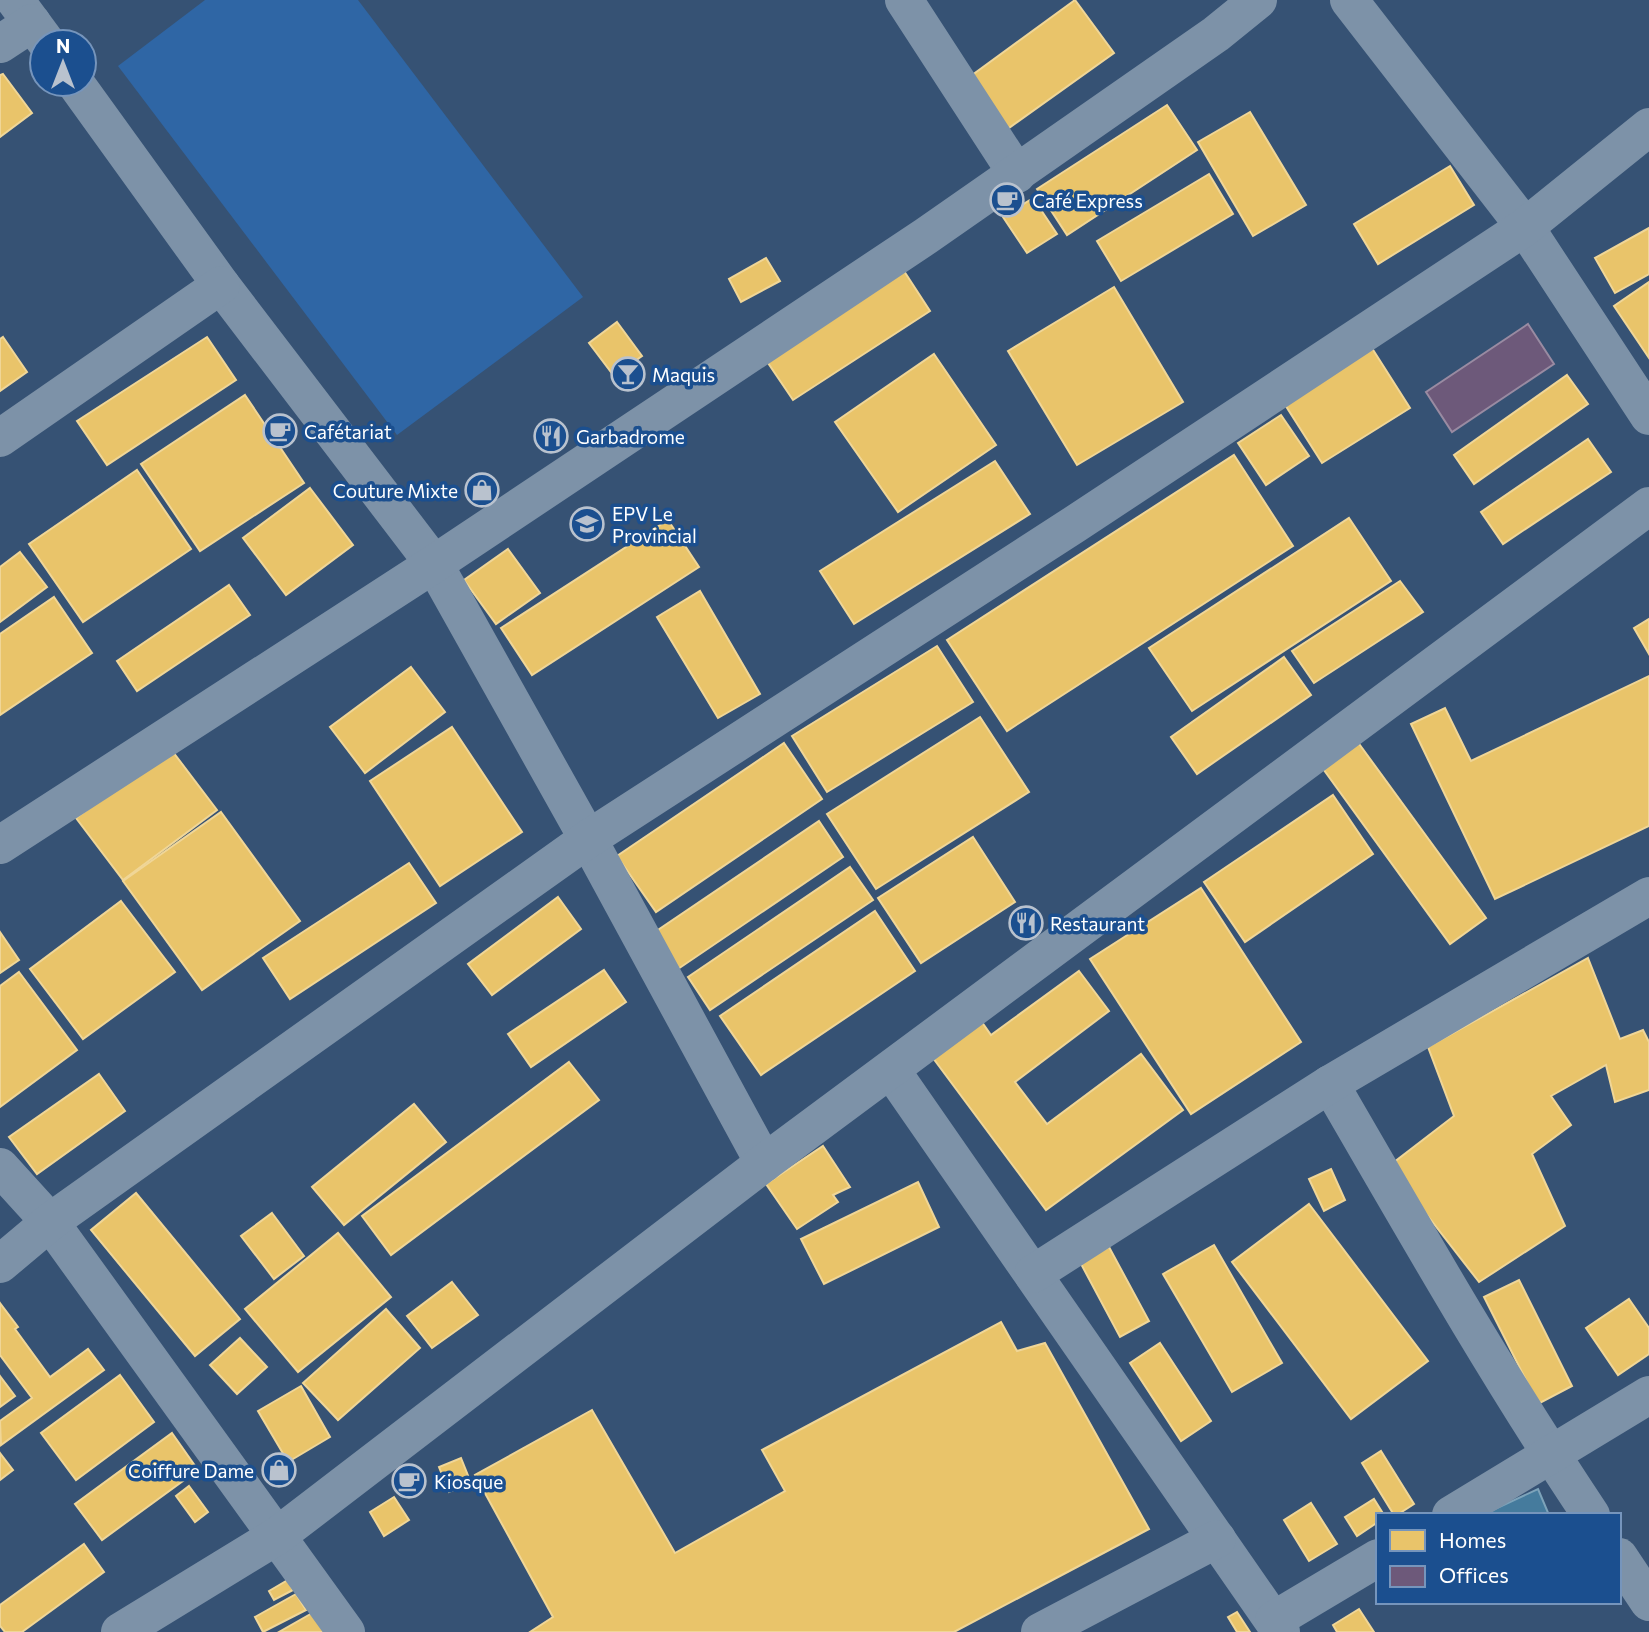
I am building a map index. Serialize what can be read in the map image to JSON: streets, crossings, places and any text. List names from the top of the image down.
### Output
{
  "places": {
    "cafe": ["Café Express", "Cafétariat", "Kiosque"],
    "bar": ["Maquis"],
    "restaurant": ["Garbadrome", "Restaurant"],
    "shop": ["Couture Mixte", "Coiffure Dame"],
    "school or university": ["EPV Le Provincial"]
  },
  "legend": ["Homes", "Offices"],
  "north": "top"
}
